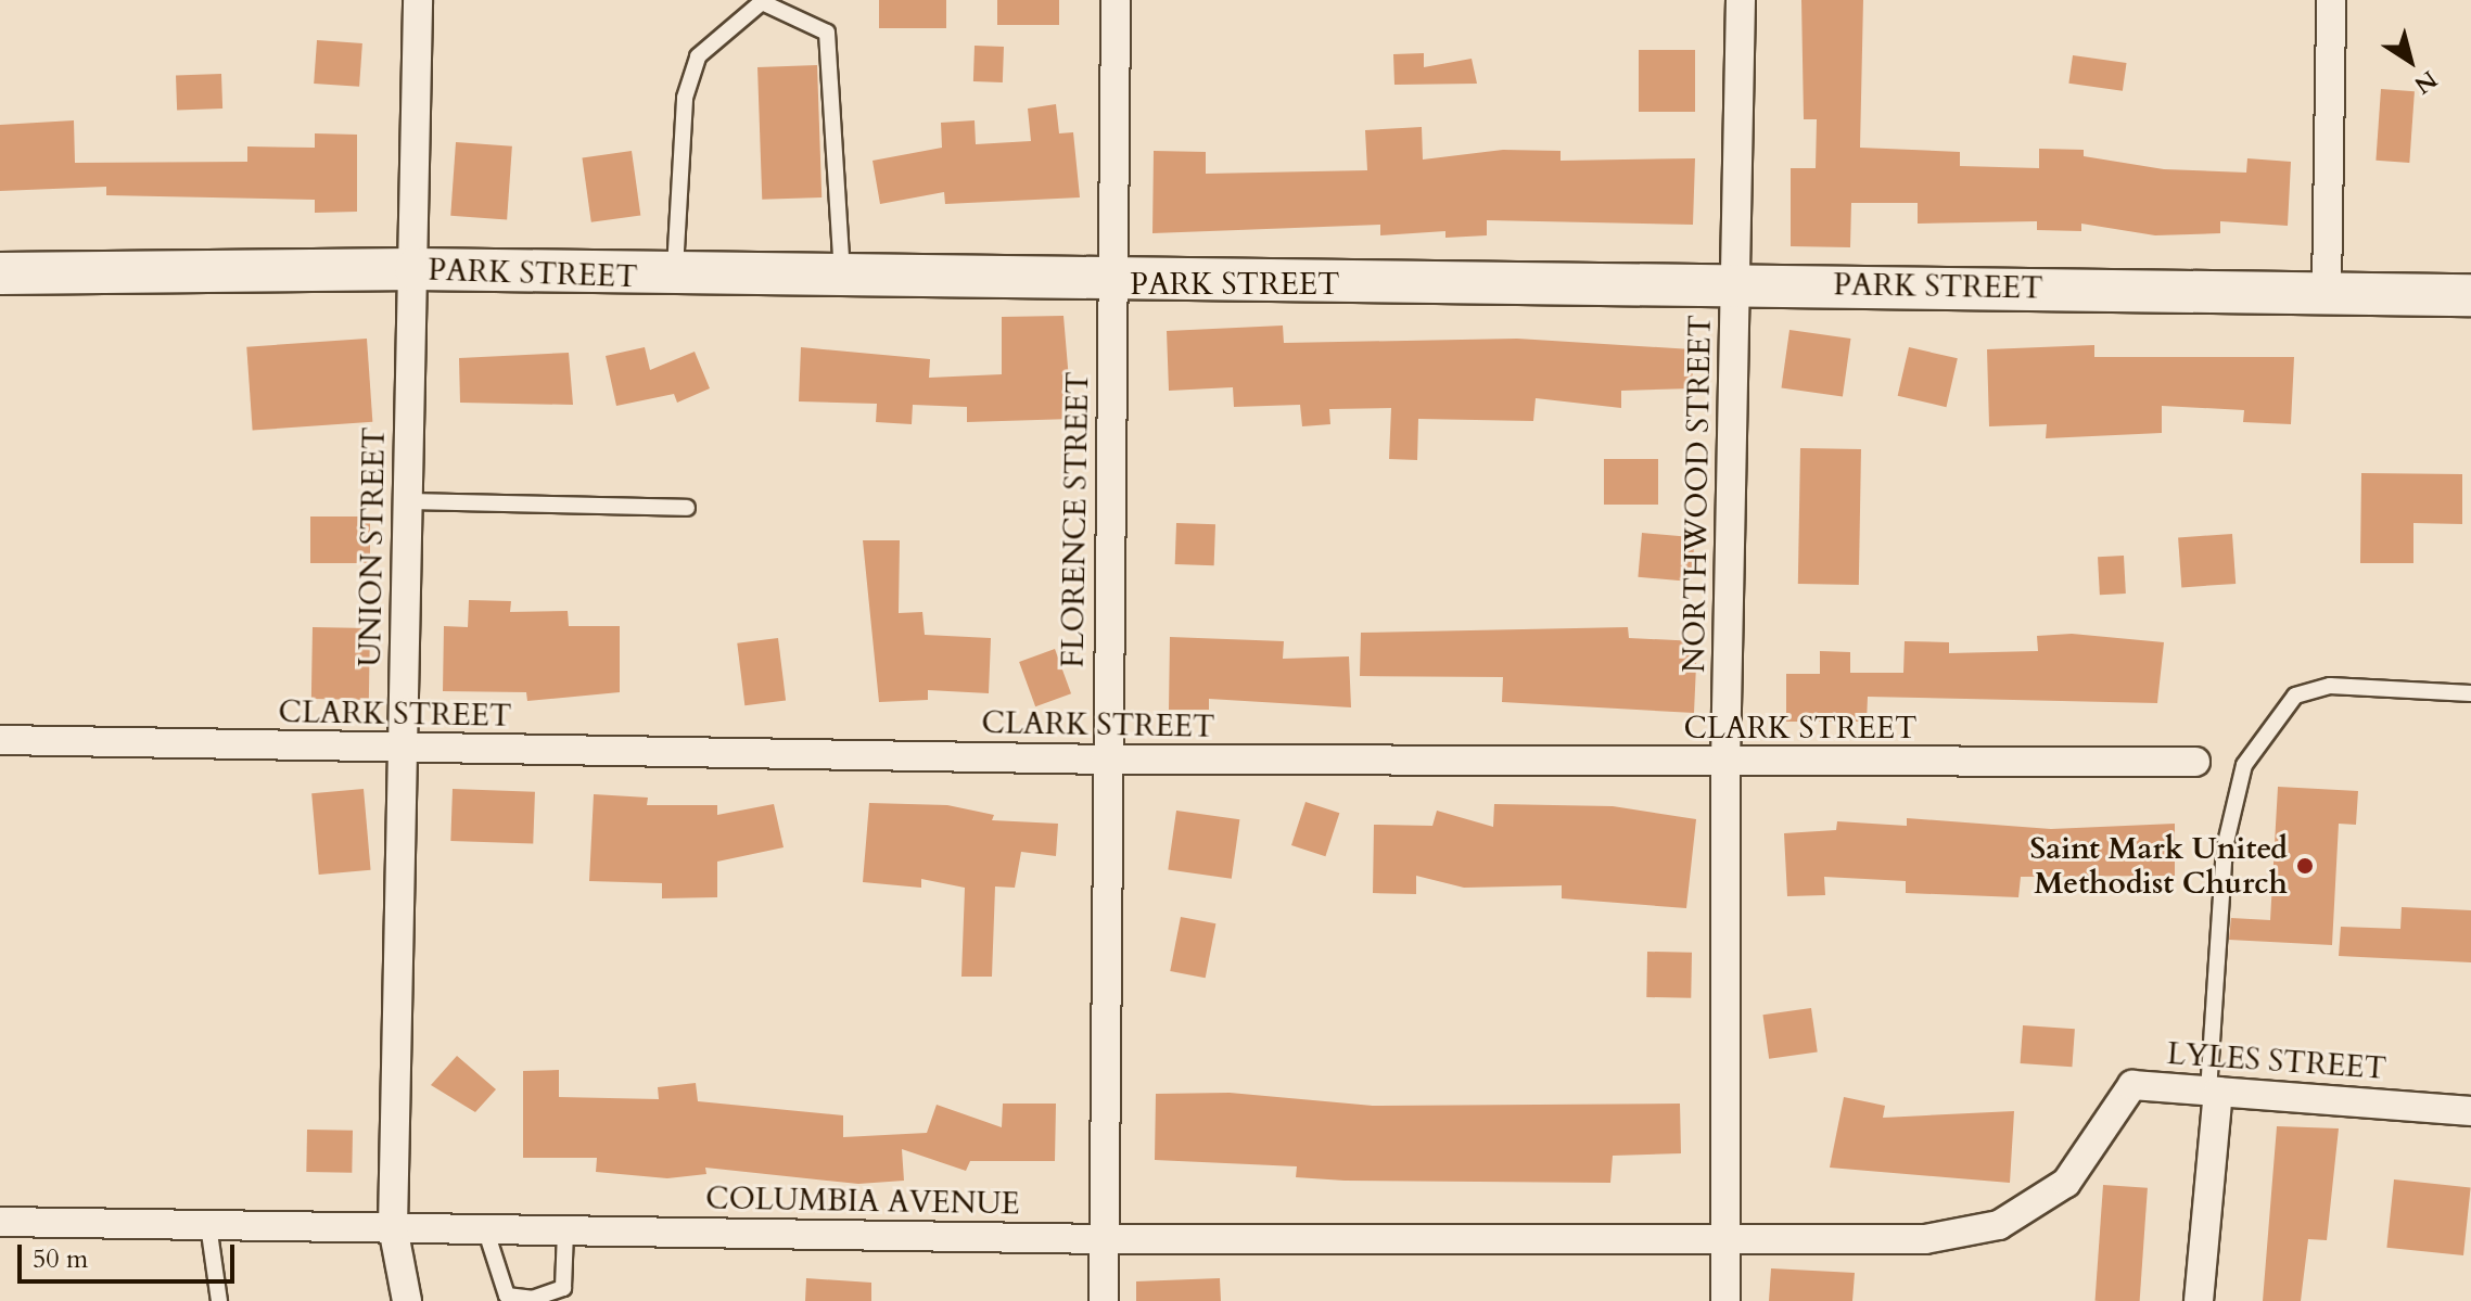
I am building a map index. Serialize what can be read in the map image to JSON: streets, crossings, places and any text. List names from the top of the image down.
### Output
{
  "streets": {
    "street": [
      "PARK STREET",
      "NORTHWOOD STREET",
      "FLORENCE STREET",
      "UNION STREET",
      "CLARK STREET",
      "LYLES STREET",
      "COLUMBIA AVENUE"
    ]
  },
  "crossings": [
    ["PARK STREET", "NORTHWOOD STREET"],
    ["PARK STREET", "FLORENCE STREET"],
    ["PARK STREET", "UNION STREET"],
    ["NORTHWOOD STREET", "CLARK STREET"],
    ["NORTHWOOD STREET", "LYLES STREET"],
    ["NORTHWOOD STREET", "COLUMBIA AVENUE"],
    ["FLORENCE STREET", "CLARK STREET"],
    ["FLORENCE STREET", "COLUMBIA AVENUE"],
    ["UNION STREET", "CLARK STREET"],
    ["UNION STREET", "COLUMBIA AVENUE"],
    ["LYLES STREET", "COLUMBIA AVENUE"]
  ],
  "places": ["Saint Mark United Methodist Church"],
  "scale_bar": "50 m",
  "north": "bottom right"
}
